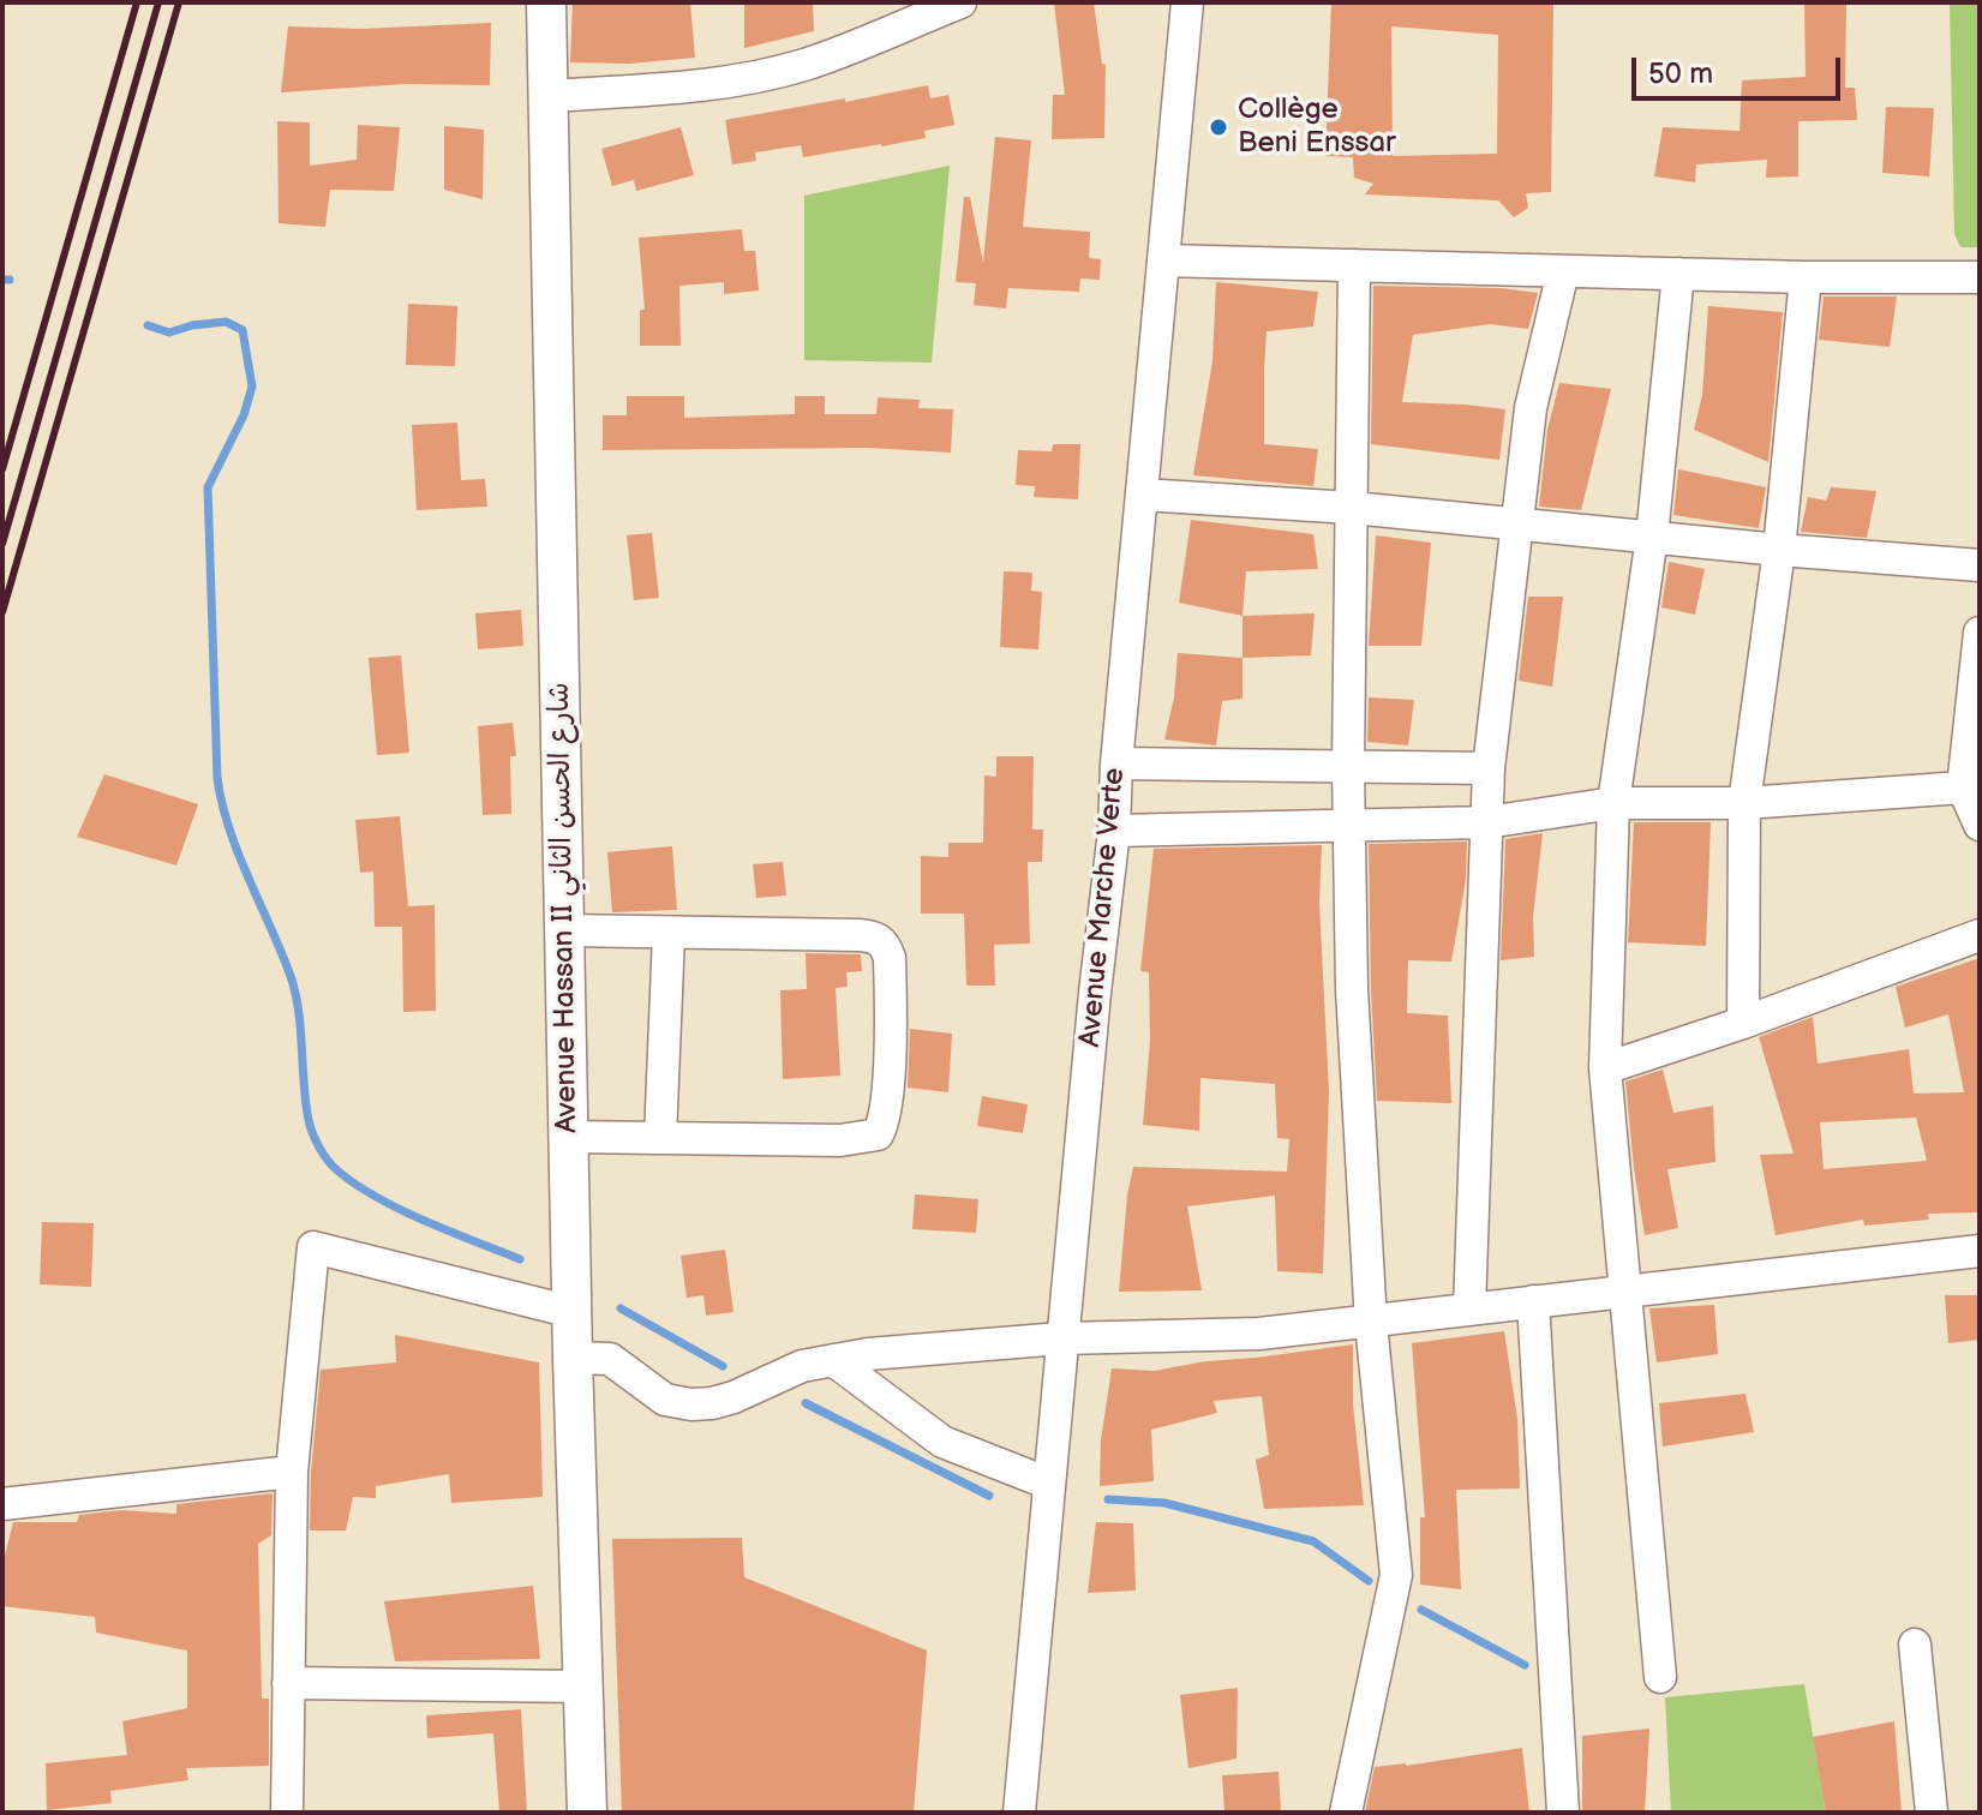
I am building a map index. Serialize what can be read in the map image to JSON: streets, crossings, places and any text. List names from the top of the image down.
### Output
{
  "streets": {
    "street": ["Avenue Hassan II شارع الحسن الثاني", "Avenue Marche Verte"]
  },
  "places": ["Collège Beni Enssar"],
  "scale_bar": "50 m"
}
